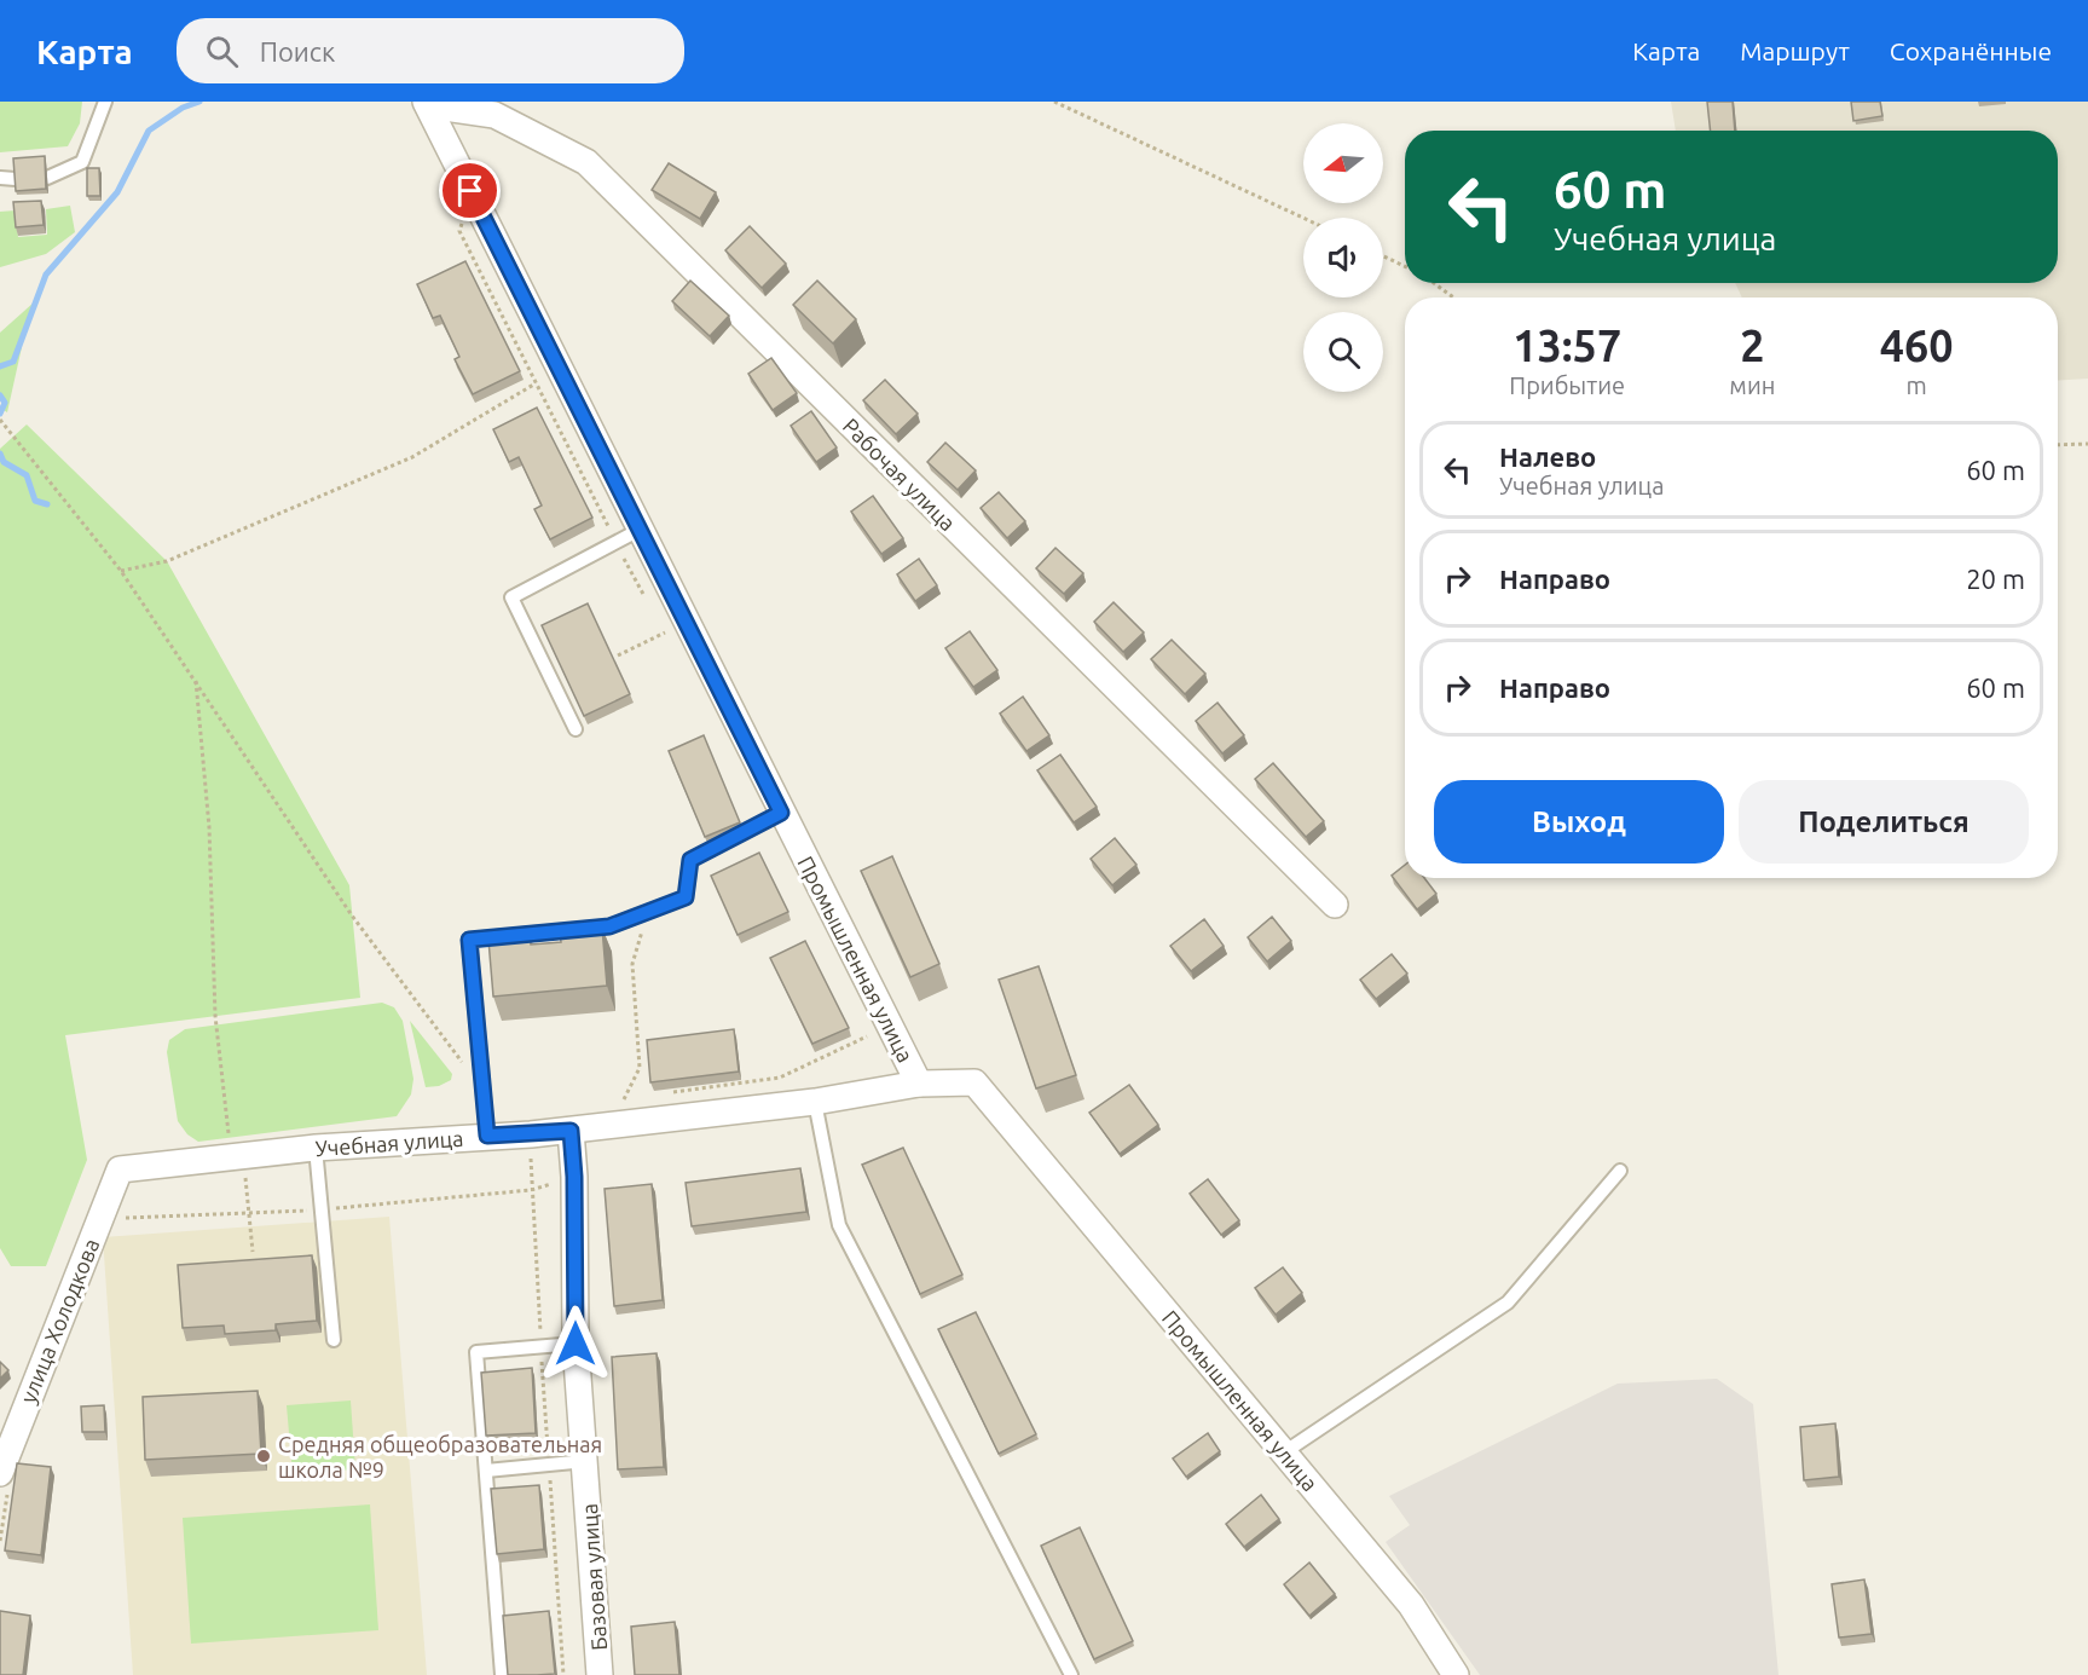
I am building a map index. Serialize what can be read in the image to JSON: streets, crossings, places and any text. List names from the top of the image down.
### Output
{
  "streets": {
    "street": [
      "Рабочая улица",
      "Промышленная улица",
      "Учебная улица",
      "улица Холодкова",
      "Базовая улица"
    ]
  },
  "crossings": [
    ["Рабочая улица", "Промышленная улица"],
    ["Промышленная улица", "Учебная улица"],
    ["Учебная улица", "улица Холодкова"],
    ["Учебная улица", "Базовая улица"]
  ],
  "places": ["Средняя общеобразовательная школа №9"],
  "north": "left",
  "page": {
    "header": "Карта",
    "search": "Поиск",
    "nav": ["Карта", "Маршрут", "Сохранённые"],
    "turn": ["60 m", "Учебная улица"],
    "eta": [
      "13:57",
      "Прибытие",
      "2",
      "мин",
      "460",
      "m"
    ],
    "list": [
      {
        "name": "Налево",
        "note": "Учебная улица",
        "value": "60 m"
      },
      {
        "name": "Направо",
        "value": "20 m"
      },
      {
        "name": "Направо",
        "value": "60 m"
      }
    ],
    "buttons": ["Выход", "Поделиться"]
  }
}
